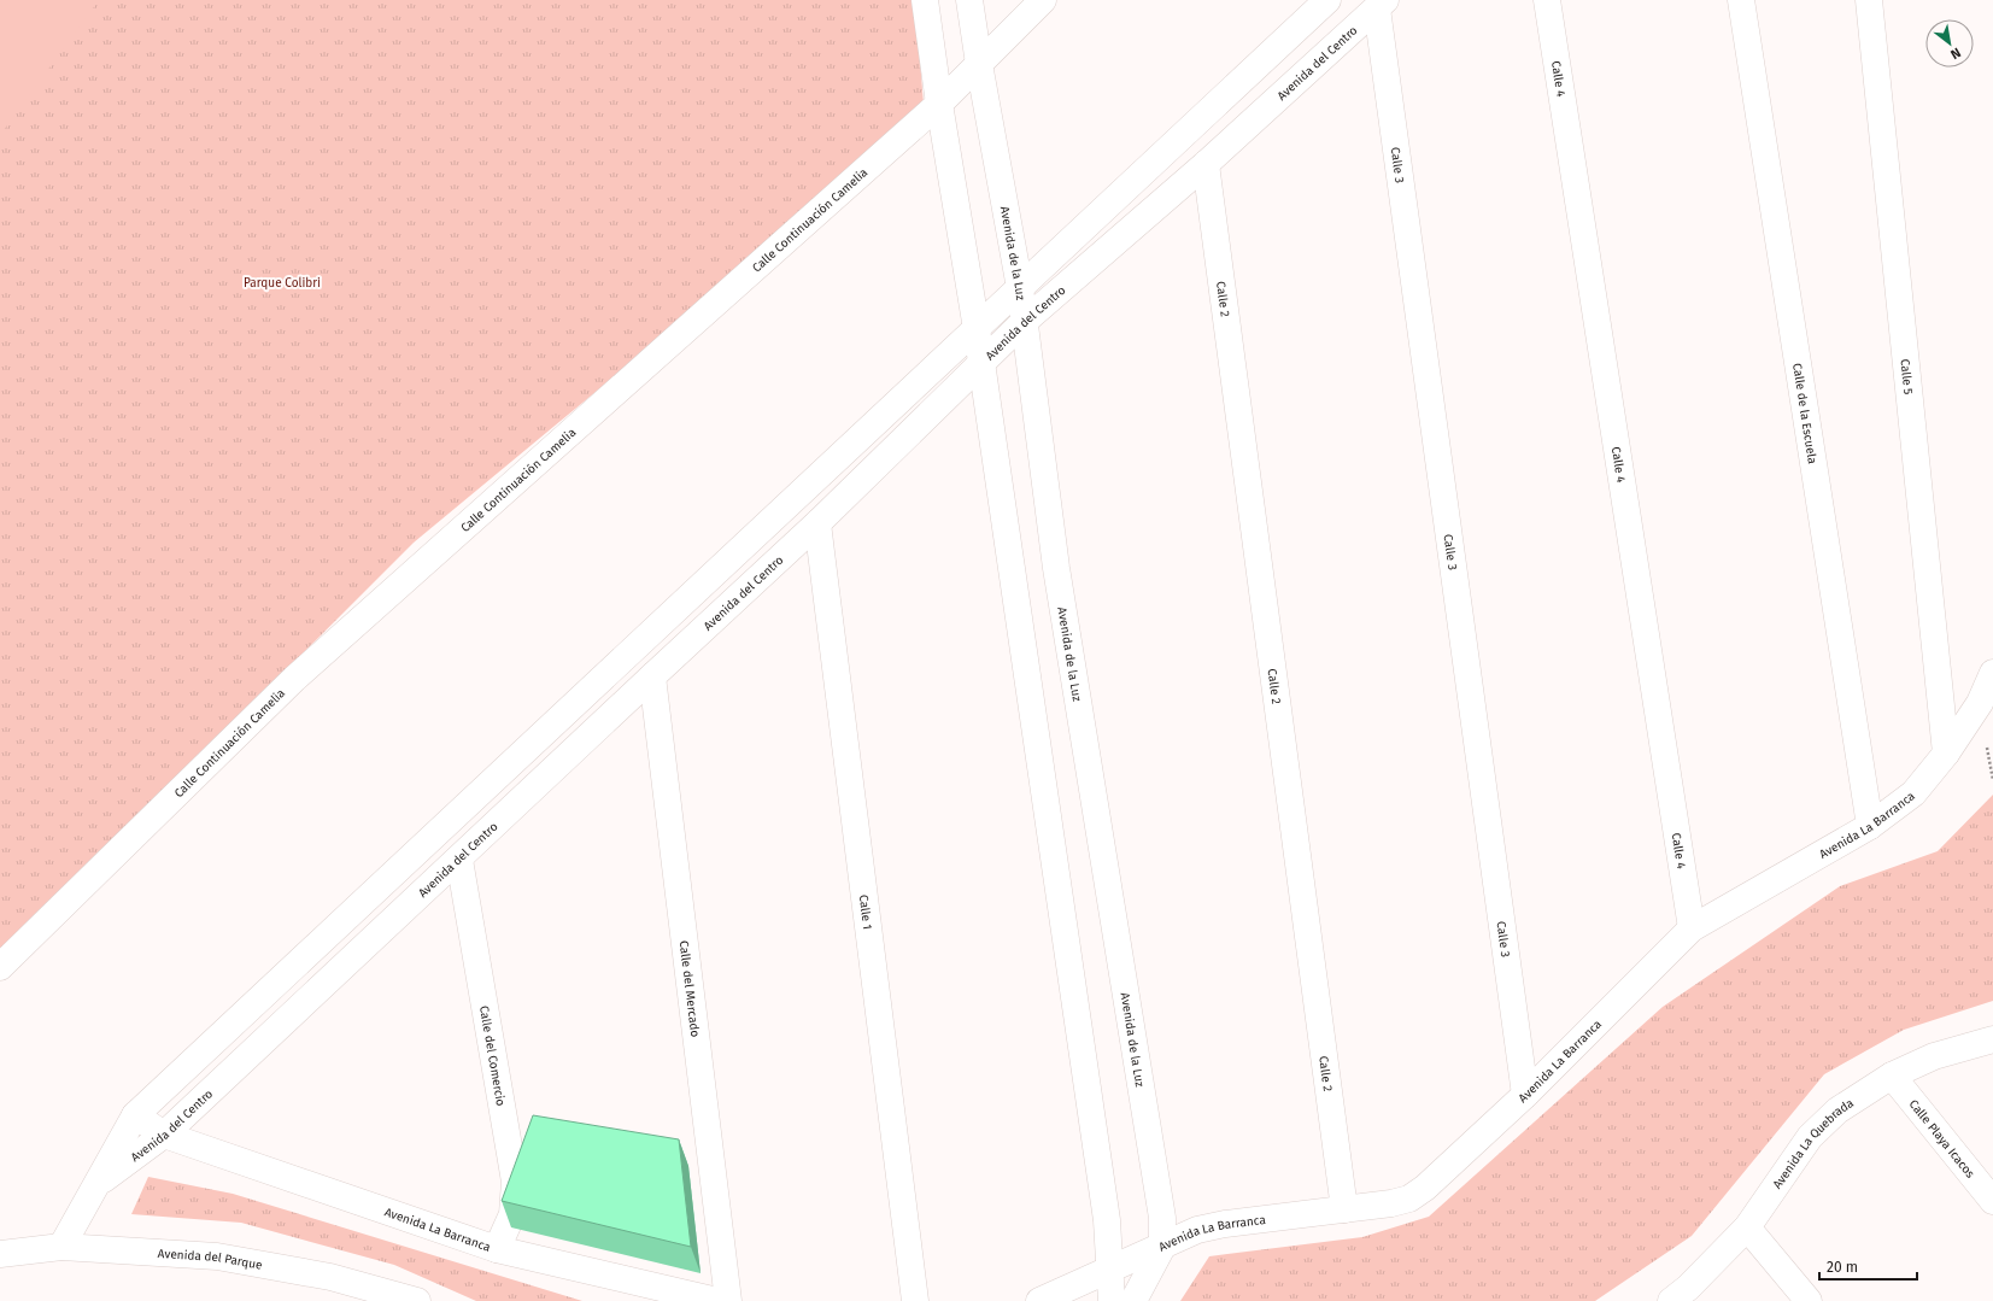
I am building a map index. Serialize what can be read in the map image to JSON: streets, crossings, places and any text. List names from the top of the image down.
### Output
{
  "streets": {
    "street": [
      "Avenida del Centro",
      "Calle 4",
      "Calle 3",
      "Calle Continuación Camelia",
      "Avenida de la Luz",
      "Calle 2",
      "Calle 5",
      "Calle de la Escuela",
      "Avenida La Barranca",
      "Calle 1",
      "Calle del Mercado",
      "Calle del Comercio",
      "Calle Playa Icacos",
      "Avenida La Quebrada",
      "Avenida del Parque"
    ]
  },
  "crossings": [
    ["Avenida del Centro", "Calle 3"],
    ["Avenida del Centro", "Avenida de la Luz"],
    ["Avenida del Centro", "Calle 2"],
    ["Avenida del Centro", "Avenida La Barranca"],
    ["Avenida del Centro", "Calle 1"],
    ["Avenida del Centro", "Calle del Mercado"],
    ["Avenida del Centro", "Calle del Comercio"],
    ["Avenida del Centro", "Avenida del Parque"],
    ["Calle 4", "Avenida La Barranca"],
    ["Calle 3", "Avenida La Barranca"],
    ["Calle Continuación Camelia", "Avenida de la Luz"],
    ["Avenida de la Luz", "Avenida La Barranca"],
    ["Calle 2", "Avenida La Barranca"],
    ["Calle 5", "Avenida La Barranca"],
    ["Calle de la Escuela", "Avenida La Barranca"],
    ["Avenida La Barranca", "Calle del Comercio"],
    ["Calle Playa Icacos", "Avenida La Quebrada"]
  ],
  "parks": ["Parque Colibri"],
  "scale_bar": "20 m",
  "north": "bottom right"
}
